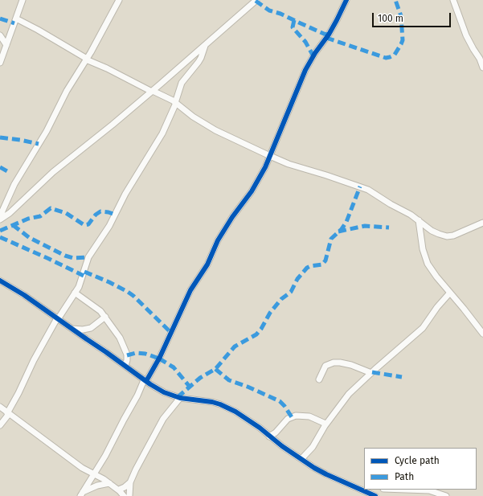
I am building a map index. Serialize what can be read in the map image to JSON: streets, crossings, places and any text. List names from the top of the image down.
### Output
{
  "legend": ["Cycle path", "Path"],
  "scale_bar": "100 m"
}
